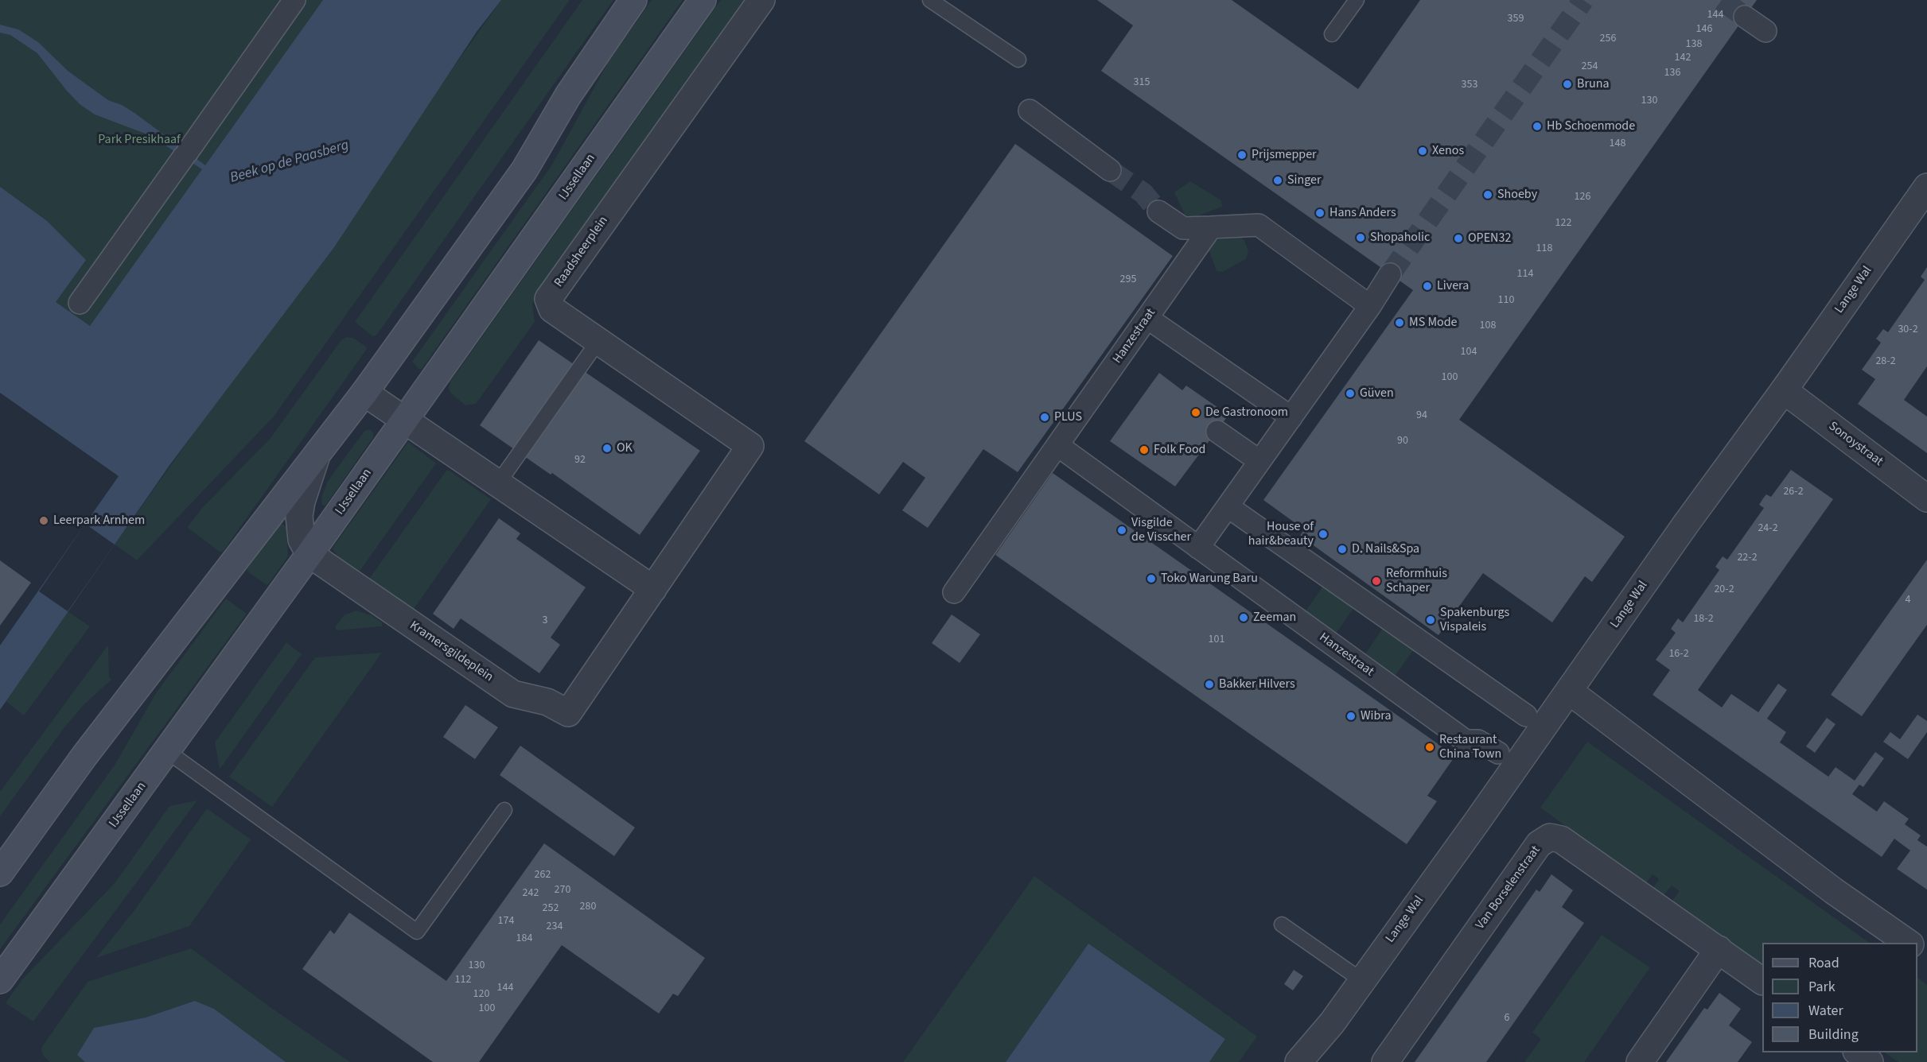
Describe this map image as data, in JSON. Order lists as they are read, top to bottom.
{
  "streets": {
    "main road": ["IJssellaan"],
    "street": [
      "Raadsheerplein",
      "Lange Wal",
      "Hanzestraat",
      "Sonoystraat",
      "Kramersgildeplein",
      "Van Borselenstraat"
    ]
  },
  "crossings": [
    ["IJssellaan", "Kramersgildeplein"],
    ["Raadsheerplein", "Kramersgildeplein"],
    ["Lange Wal", "Sonoystraat"]
  ],
  "water": ["Beek op de Paasberg"],
  "parks": ["Park Presikhaaf"],
  "places": [
    "Bruna",
    "Hb Schoenmode",
    "Xenos",
    "Prijsmepper",
    "Singer",
    "Shoeby",
    "Hans Anders",
    "Shopaholic",
    "OPEN32",
    "Livera",
    "MS Mode",
    "Güven",
    "De Gastronoom",
    "PLUS",
    "OK",
    "Folk Food",
    "Leerpark Arnhem",
    "Visgilde de Visscher",
    "House of hair&beauty",
    "D. Nails&Spa",
    "Toko Warung Baru",
    "Reformhuis Schaper",
    "Zeeman",
    "Spakenburgs Vispaleis",
    "Bakker Hilvers",
    "Wibra",
    "Restaurant China Town"
  ],
  "house_numbers": [
    "144",
    "359",
    "146",
    "256",
    "138",
    "142",
    "254",
    "136",
    "315",
    "353",
    "130",
    "148",
    "126",
    "122",
    "118",
    "114",
    "295",
    "110",
    "108",
    "30-2",
    "104",
    "28-2",
    "100",
    "94",
    "90",
    "92",
    "26-2",
    "24-2",
    "22-2",
    "20-2",
    "4",
    "18-2",
    "3",
    "101",
    "16-2",
    "262",
    "270",
    "242",
    "280",
    "252",
    "174",
    "234",
    "184",
    "130",
    "112",
    "144",
    "120",
    "100",
    "6"
  ],
  "legend": [
    "Road",
    "Park",
    "Water",
    "Building"
  ]
}
